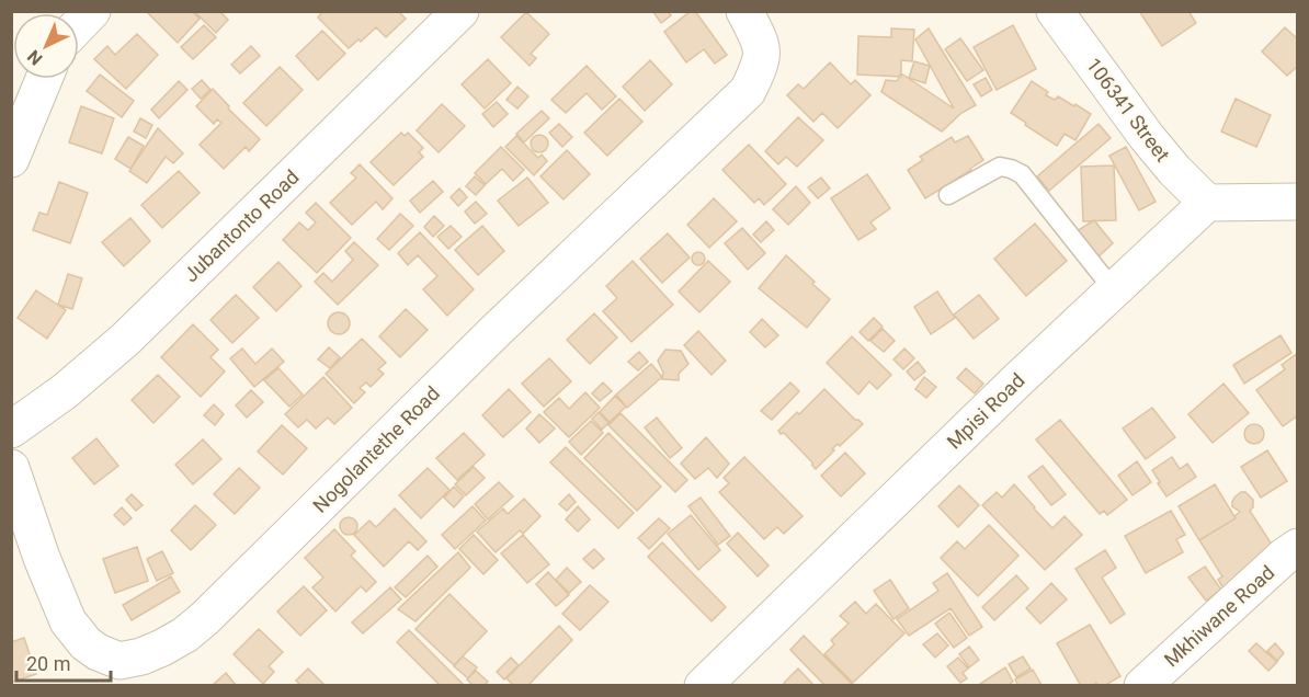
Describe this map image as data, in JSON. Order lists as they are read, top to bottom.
{
  "streets": {
    "street": [
      "106341 Street",
      "Jubantonto Road",
      "Mpisi Road",
      "Nogolantethe Road",
      "Mkhiwane Road"
    ]
  },
  "crossings": [
    ["106341 Street", "Mpisi Road"]
  ],
  "scale_bar": "20 m",
  "north": "bottom left"
}
